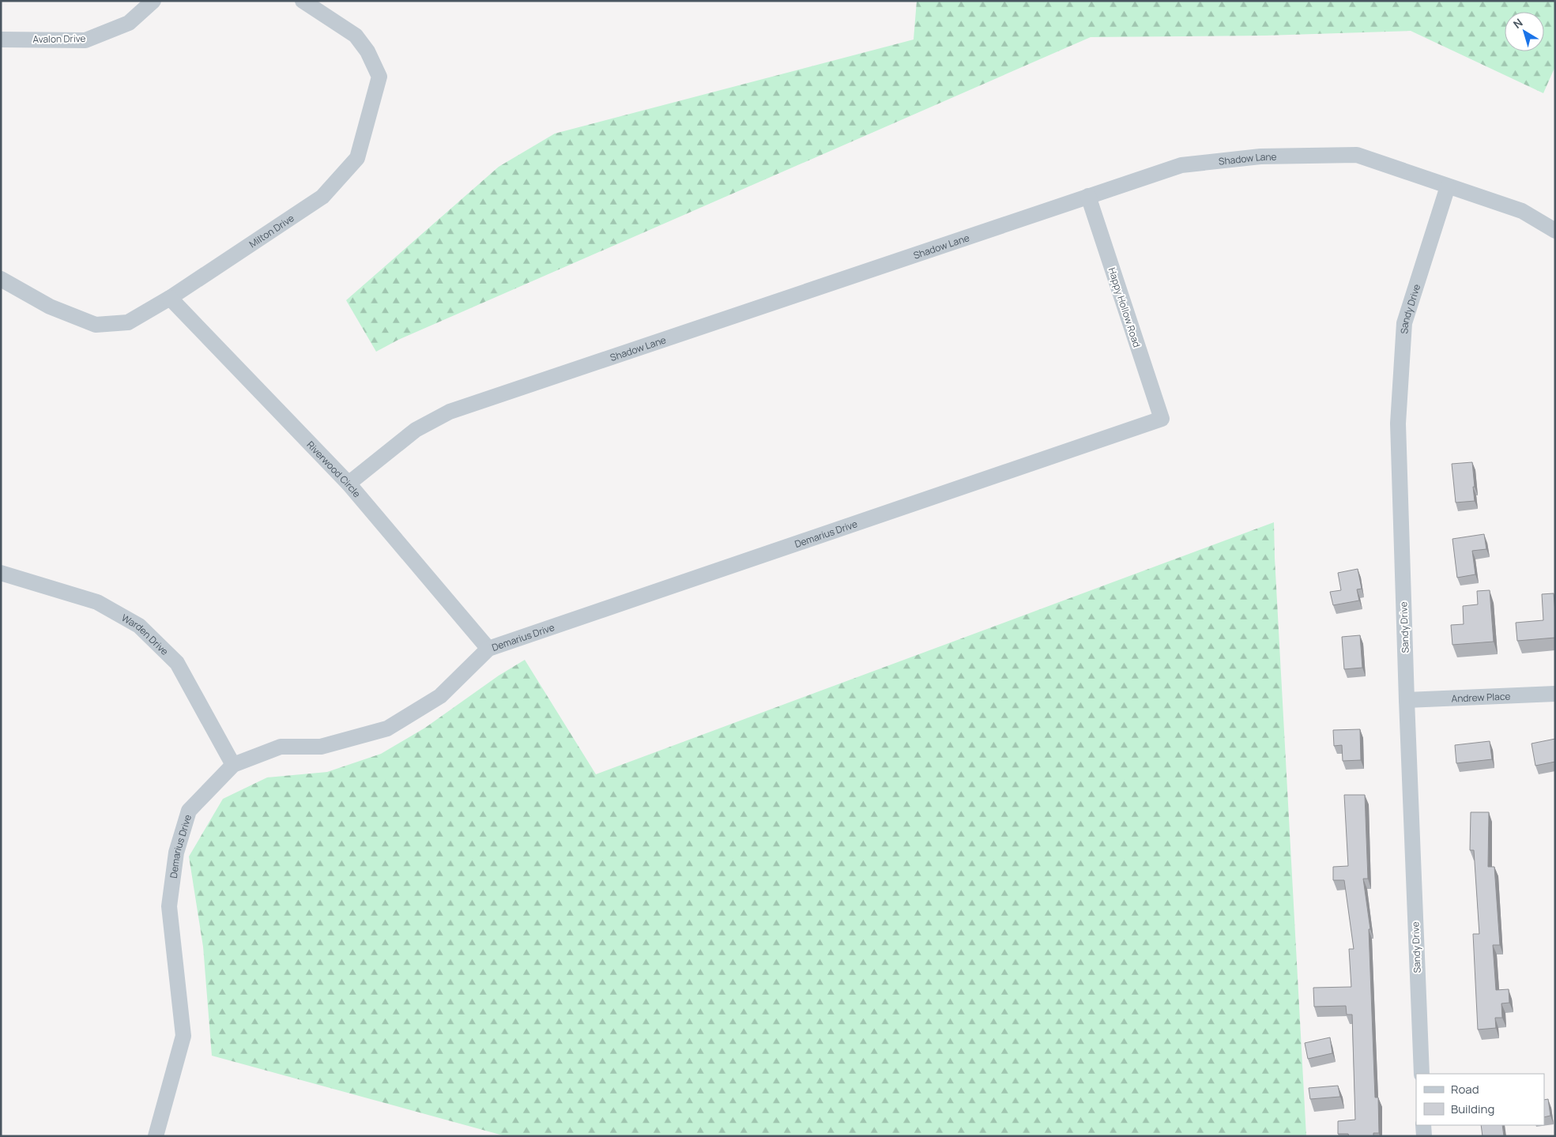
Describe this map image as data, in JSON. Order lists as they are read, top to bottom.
{
  "streets": {
    "street": [
      "Avalon Drive",
      "Shadow Lane",
      "Milton Drive",
      "Happy Hollow Road",
      "Sandy Drive",
      "Riverwood Circle",
      "Demarius Drive",
      "Warden Drive",
      "Andrew Place"
    ]
  },
  "crossings": [
    ["Shadow Lane", "Happy Hollow Road"],
    ["Shadow Lane", "Sandy Drive"],
    ["Shadow Lane", "Riverwood Circle"],
    ["Milton Drive", "Riverwood Circle"],
    ["Happy Hollow Road", "Demarius Drive"],
    ["Sandy Drive", "Andrew Place"],
    ["Riverwood Circle", "Demarius Drive"],
    ["Demarius Drive", "Warden Drive"]
  ],
  "legend": ["Road", "Building"],
  "north": "top left"
}
